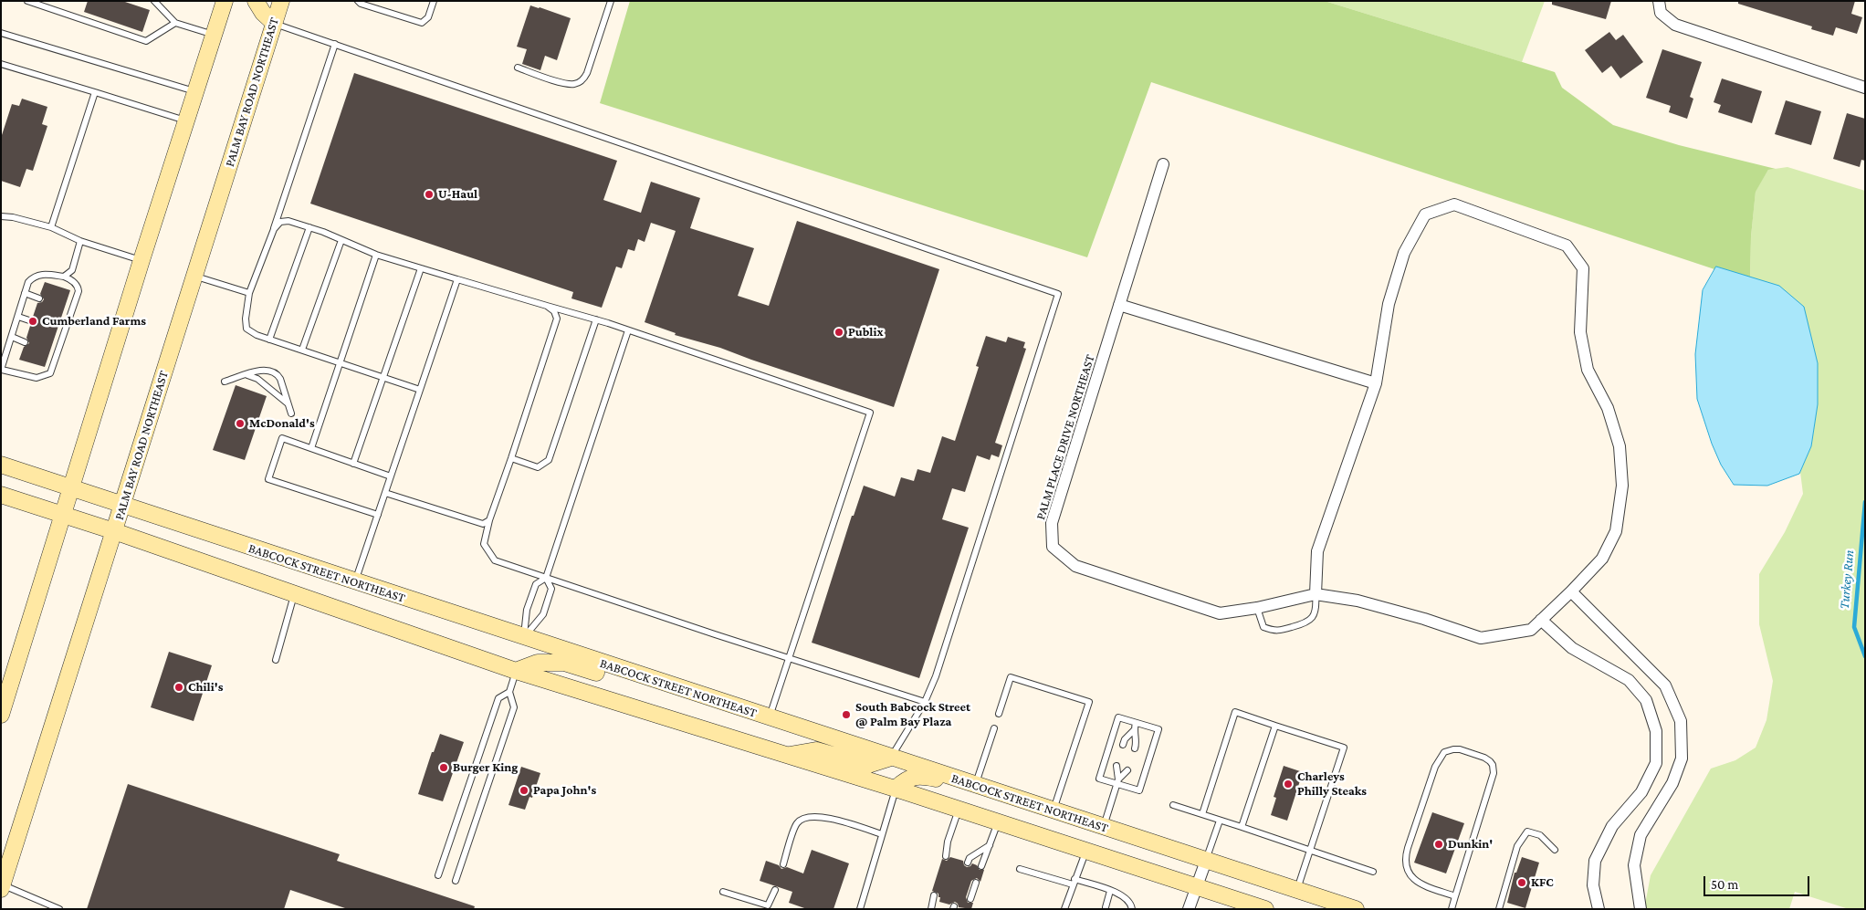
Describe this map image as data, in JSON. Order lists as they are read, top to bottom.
{
  "streets": {
    "main road": ["PALM BAY ROAD NORTHEAST", "BABCOCK STREET NORTHEAST"],
    "street": ["PALM PLACE DRIVE NORTHEAST"]
  },
  "crossings": [
    ["PALM BAY ROAD NORTHEAST", "BABCOCK STREET NORTHEAST"]
  ],
  "water": ["Turkey Run"],
  "places": [
    "U-Haul",
    "Cumberland Farms",
    "Publix",
    "McDonald's",
    "Chili's",
    "South Babcock Street @ Palm Bay Plaza",
    "Burger King",
    "Charleys Philly Steaks",
    "Papa John's",
    "Dunkin'",
    "KFC"
  ],
  "scale_bar": "50 m"
}
